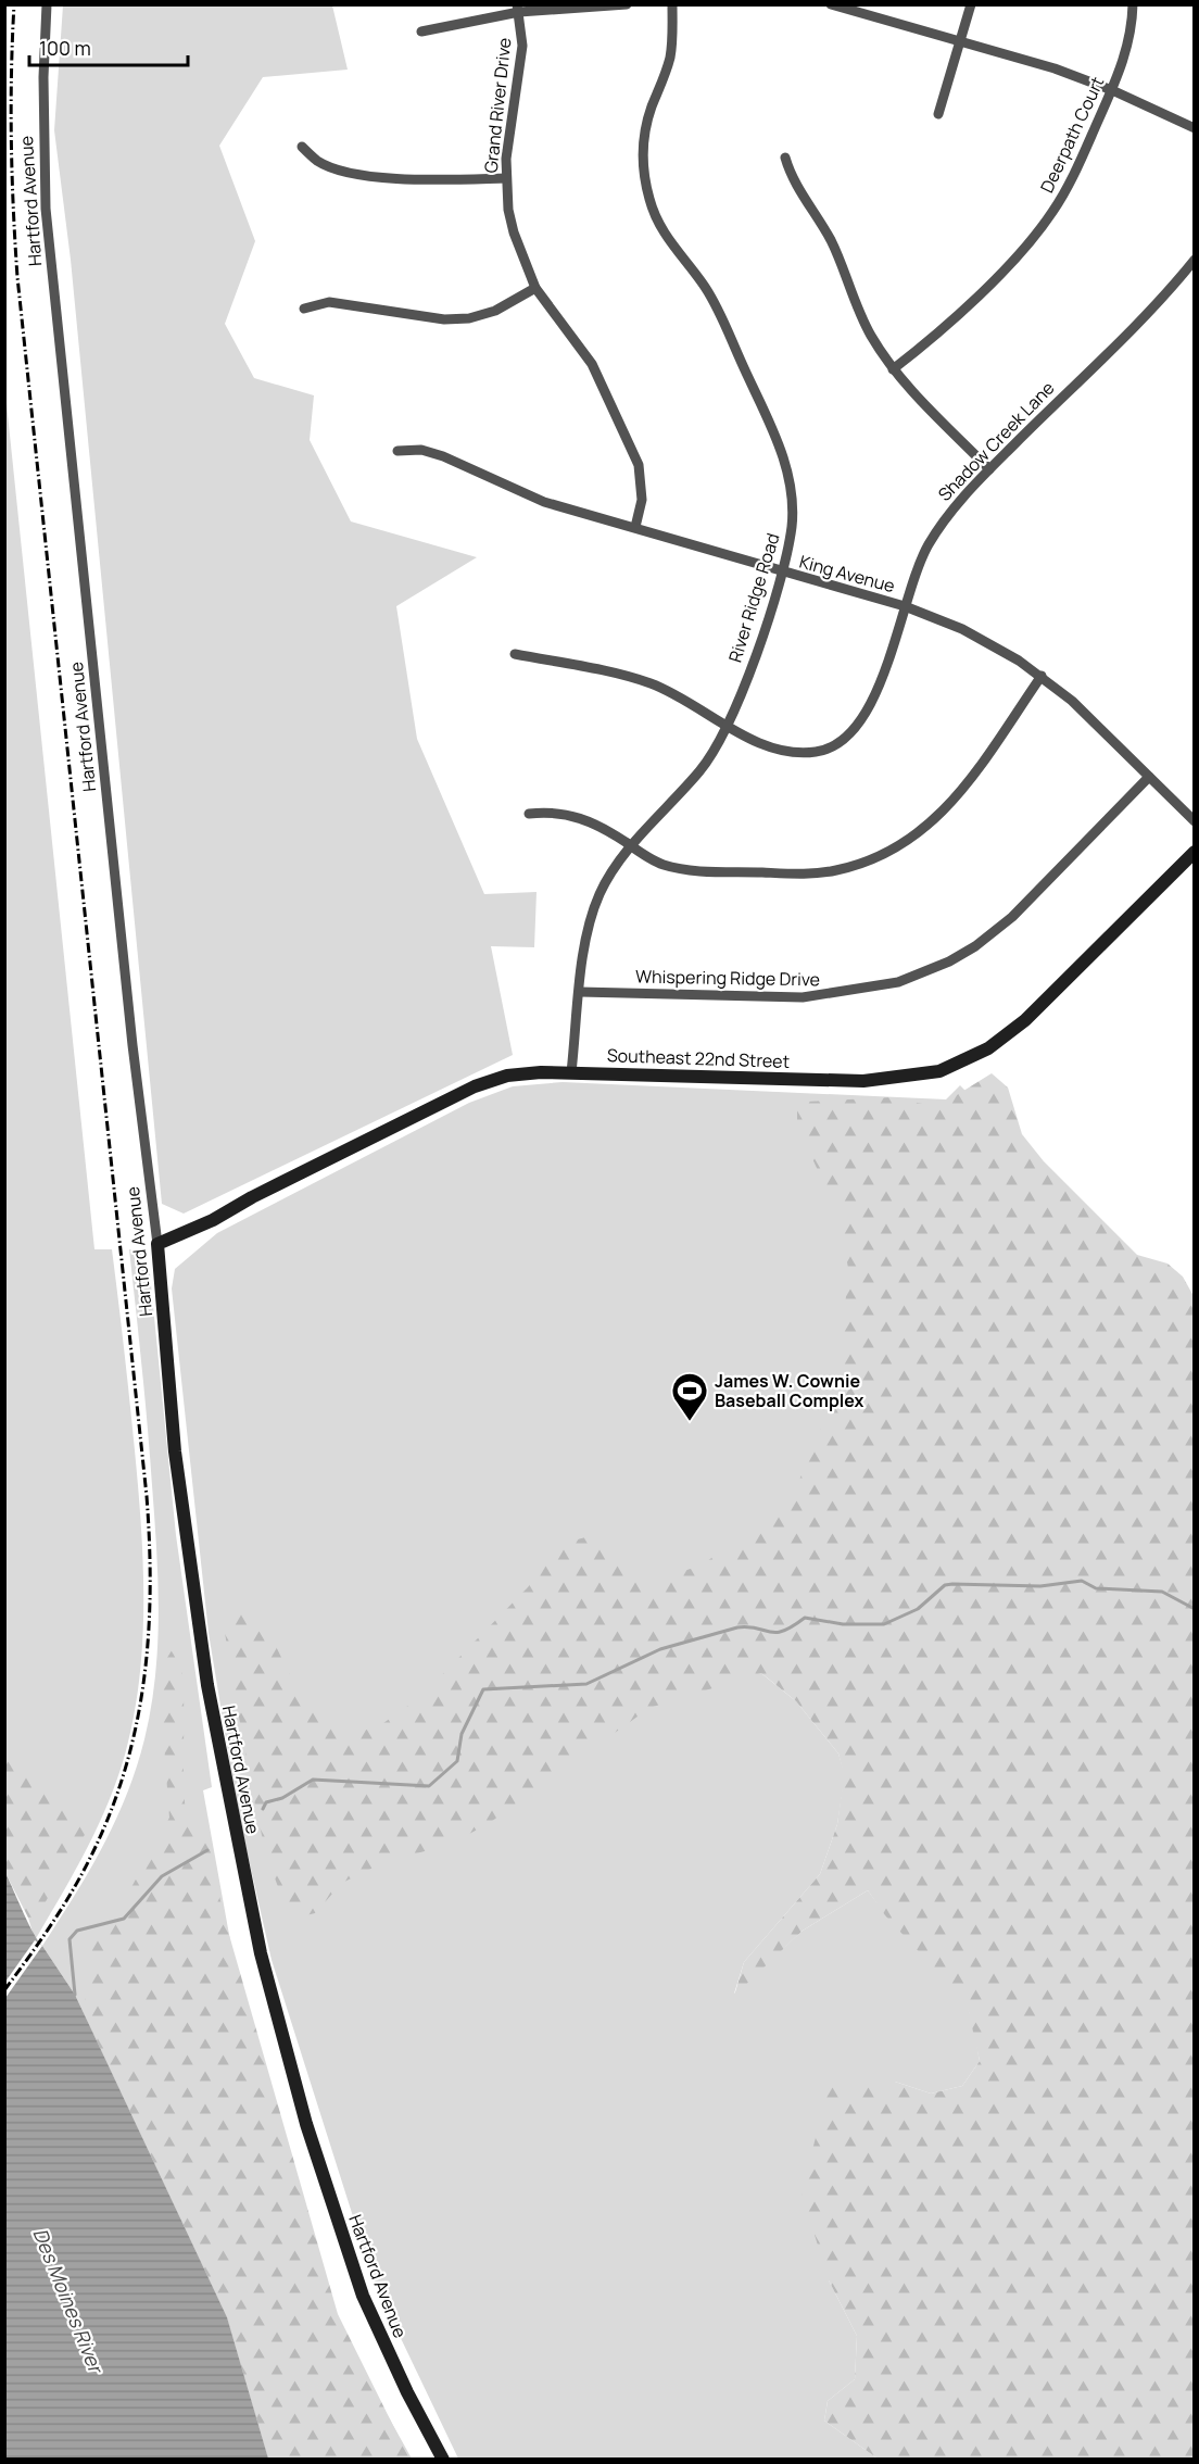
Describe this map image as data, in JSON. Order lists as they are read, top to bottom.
{
  "streets": {
    "street": [
      "Grand River Drive",
      "Deerpath Court",
      "Hartford Avenue",
      "Shadow Creek Lane",
      "King Avenue",
      "River Ridge Road",
      "Whispering Ridge Drive",
      "Southeast 22nd Street"
    ]
  },
  "crossings": [
    ["Grand River Drive", "King Avenue"],
    ["Hartford Avenue", "Southeast 22nd Street"],
    ["Shadow Creek Lane", "King Avenue"],
    ["Shadow Creek Lane", "River Ridge Road"],
    ["King Avenue", "River Ridge Road"],
    ["King Avenue", "Whispering Ridge Drive"],
    ["River Ridge Road", "Whispering Ridge Drive"],
    ["River Ridge Road", "Southeast 22nd Street"]
  ],
  "water": ["Des Moines River"],
  "places": {
    "sports": ["James W. Cownie Baseball Complex"]
  },
  "scale_bar": "100 m"
}
